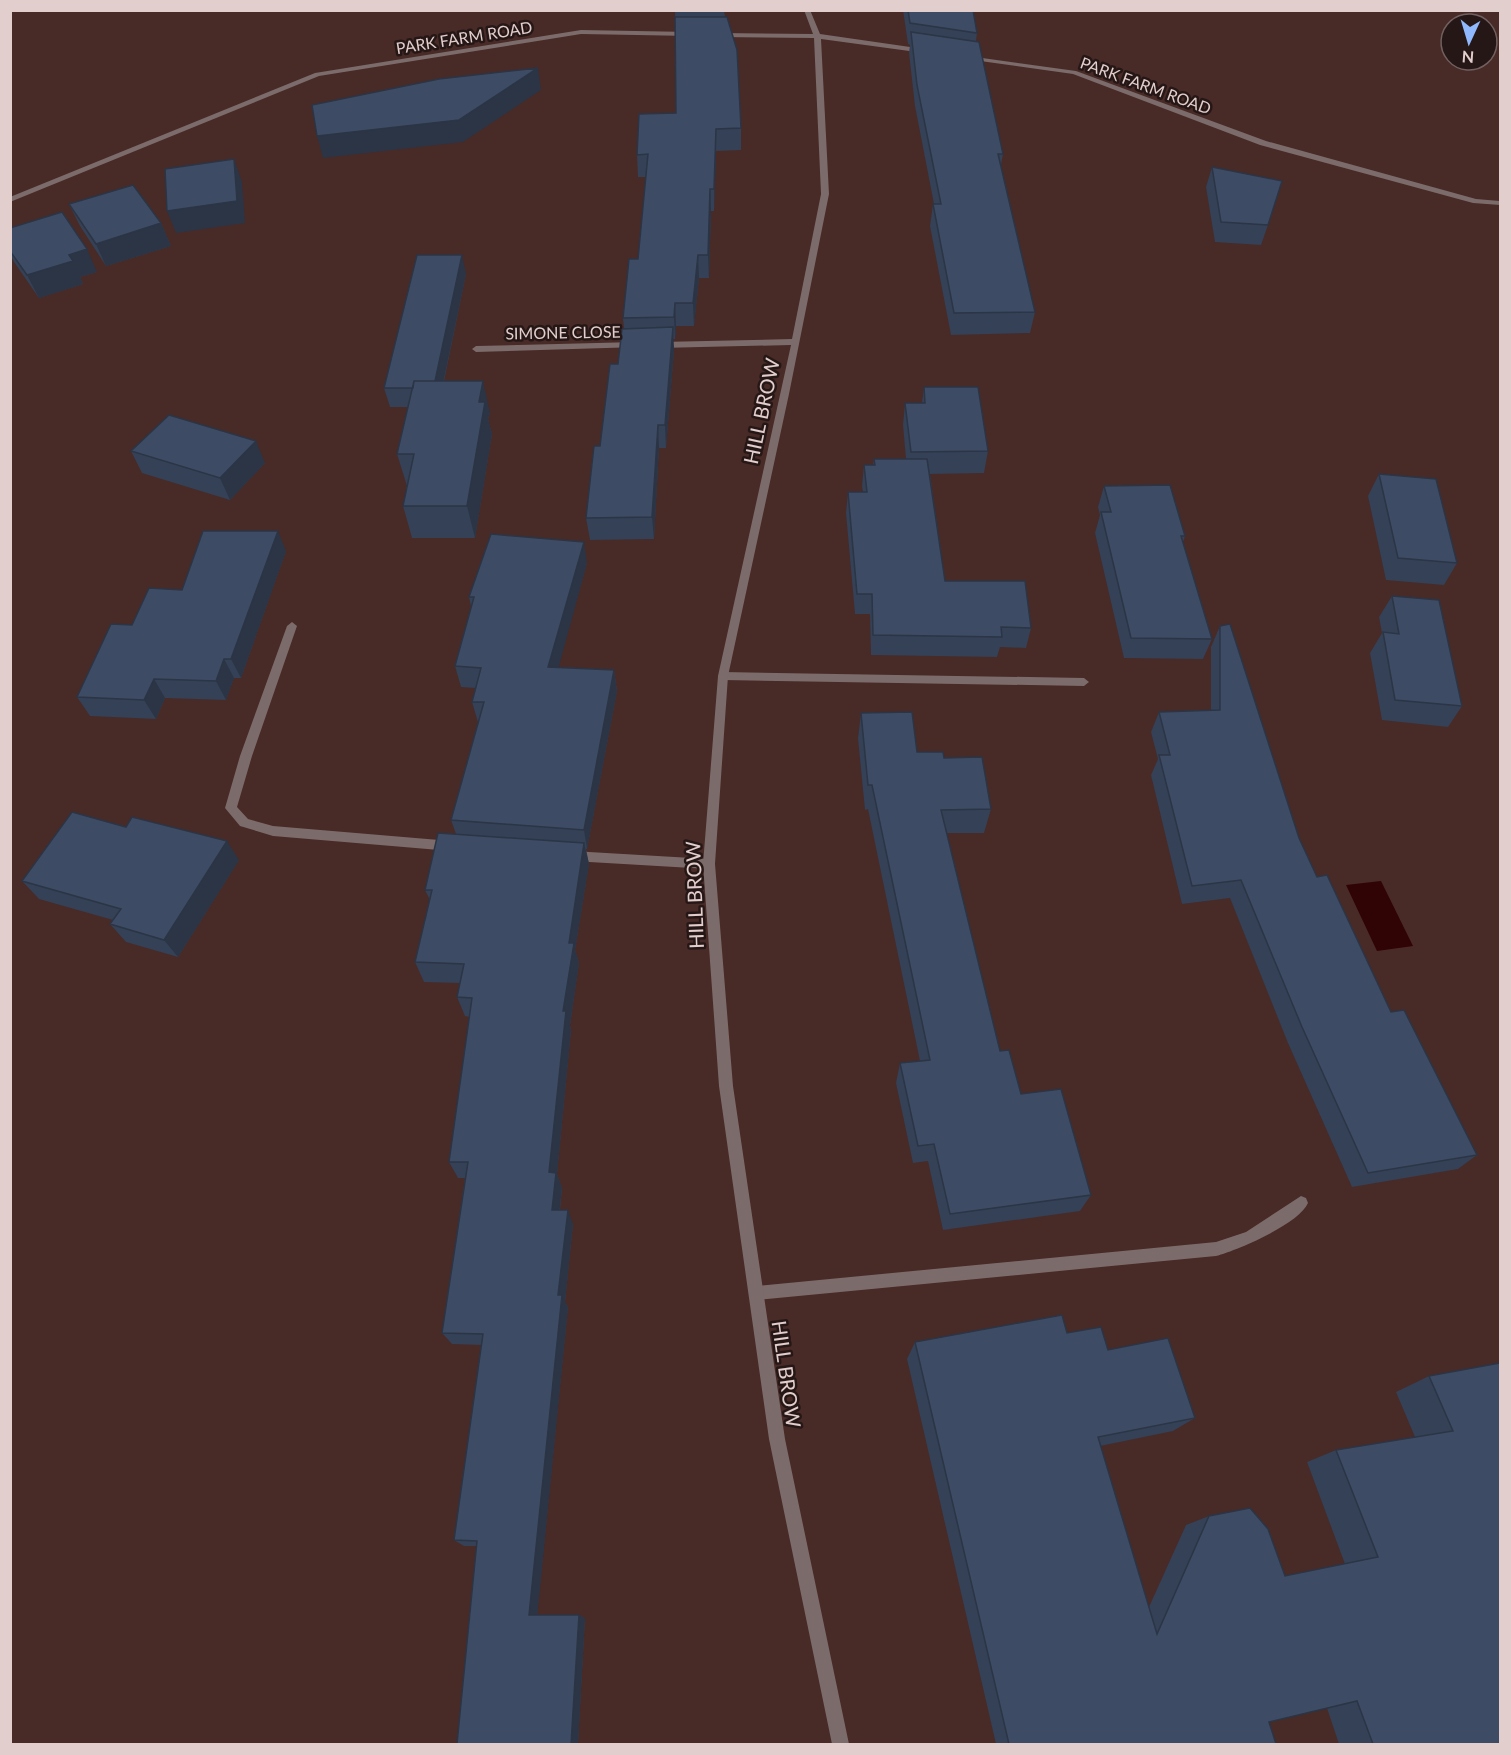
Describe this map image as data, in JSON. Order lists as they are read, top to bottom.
{
  "streets": {
    "street": ["PARK FARM ROAD", "SIMONE CLOSE", "HILL BROW"]
  },
  "north": "bottom"
}
